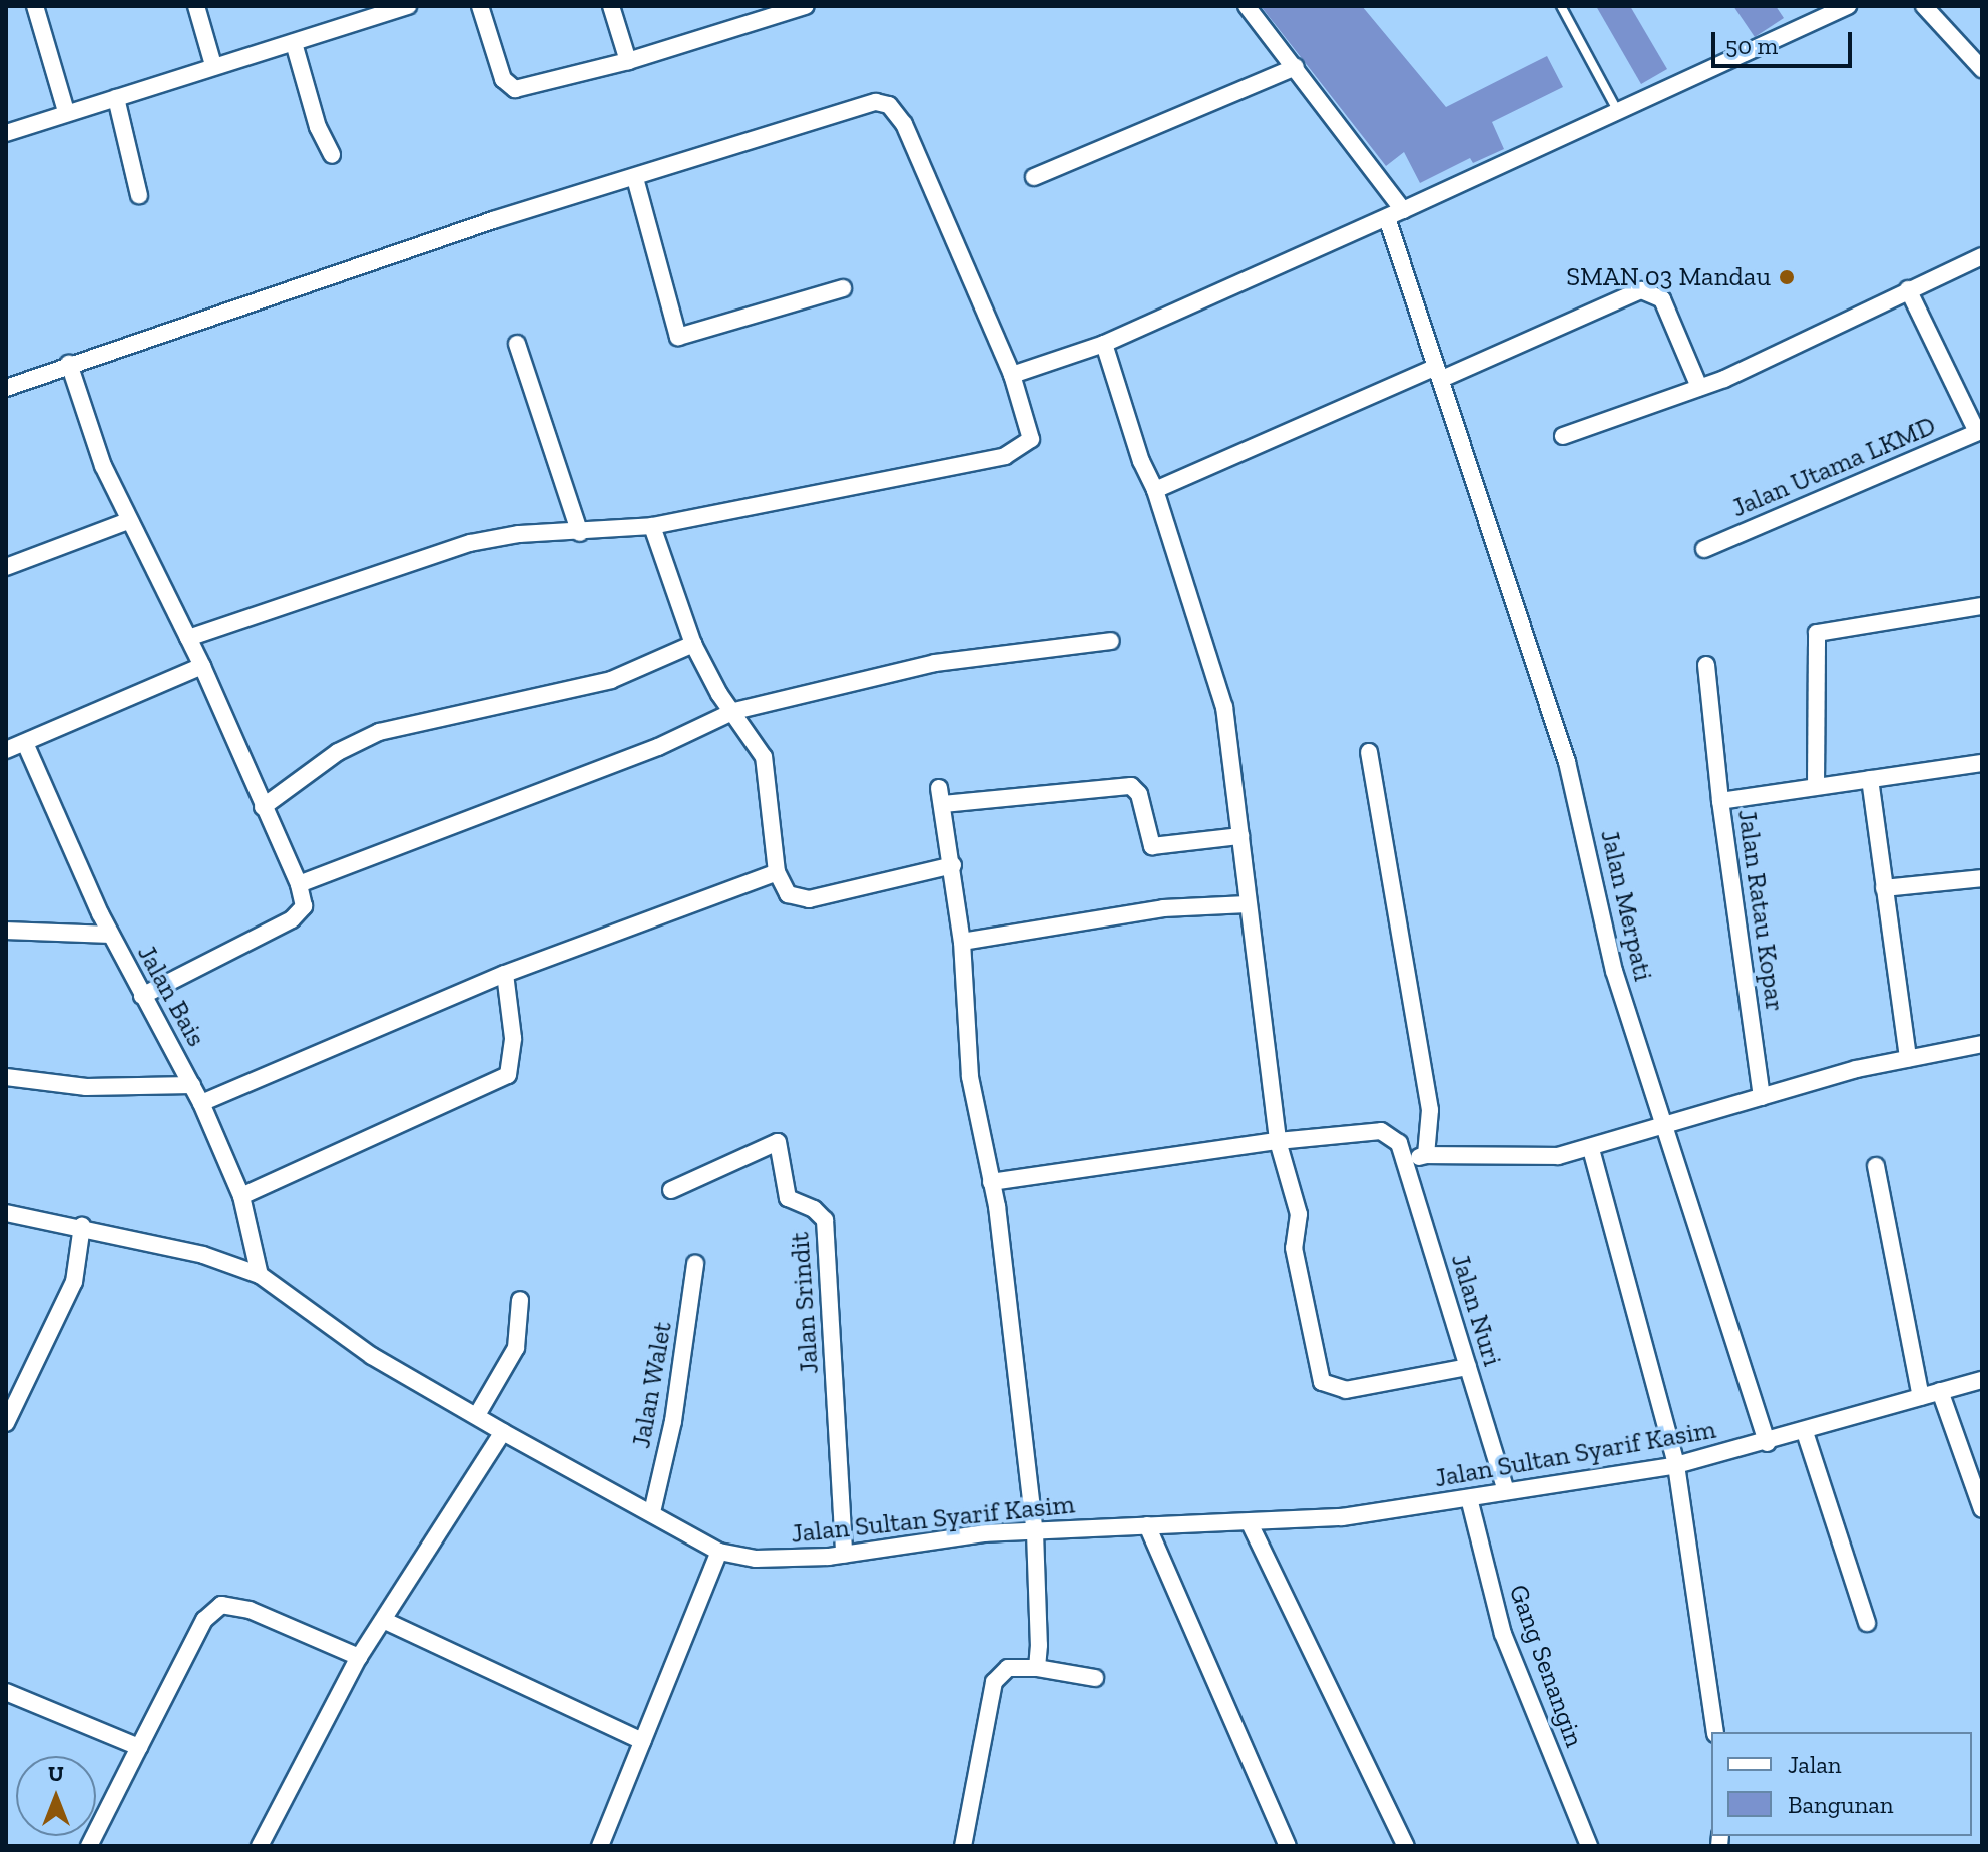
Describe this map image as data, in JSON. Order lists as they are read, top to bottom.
{
  "streets": {
    "street": [
      "Jalan Utama LKMD",
      "Jalan Merpati",
      "Jalan Ratau Kopar",
      "Jalan Bais",
      "Jalan Srindit",
      "Jalan Nuri",
      "Jalan Walet",
      "Jalan Sultan Syarif Kasim",
      "Gang Senangin"
    ]
  },
  "crossings": [
    ["Jalan Merpati", "Jalan Sultan Syarif Kasim"],
    ["Jalan Bais", "Jalan Sultan Syarif Kasim"],
    ["Jalan Srindit", "Jalan Sultan Syarif Kasim"],
    ["Jalan Nuri", "Jalan Sultan Syarif Kasim"],
    ["Jalan Walet", "Jalan Sultan Syarif Kasim"],
    ["Jalan Sultan Syarif Kasim", "Gang Senangin"]
  ],
  "places": ["SMAN 03 Mandau"],
  "legend": ["Jalan", "Bangunan"],
  "scale_bar": "50 m",
  "north": "top"
}
